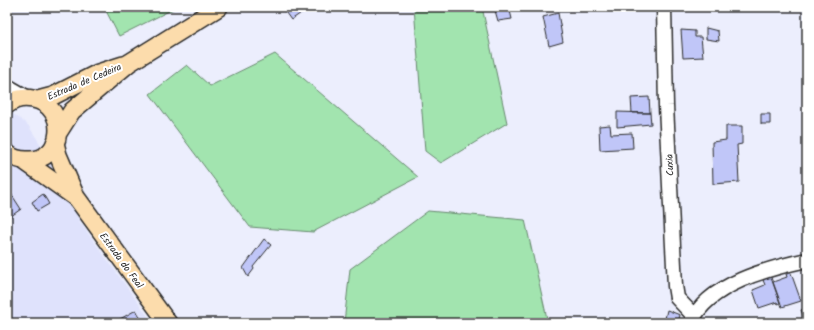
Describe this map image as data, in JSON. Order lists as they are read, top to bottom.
{
  "streets": {
    "main road": ["Estrada de Cedeira", "Estrada do Feal"],
    "street": ["Cuxia"]
  },
  "crossings": [
    ["Estrada de Cedeira", "Estrada do Feal"]
  ]
}
